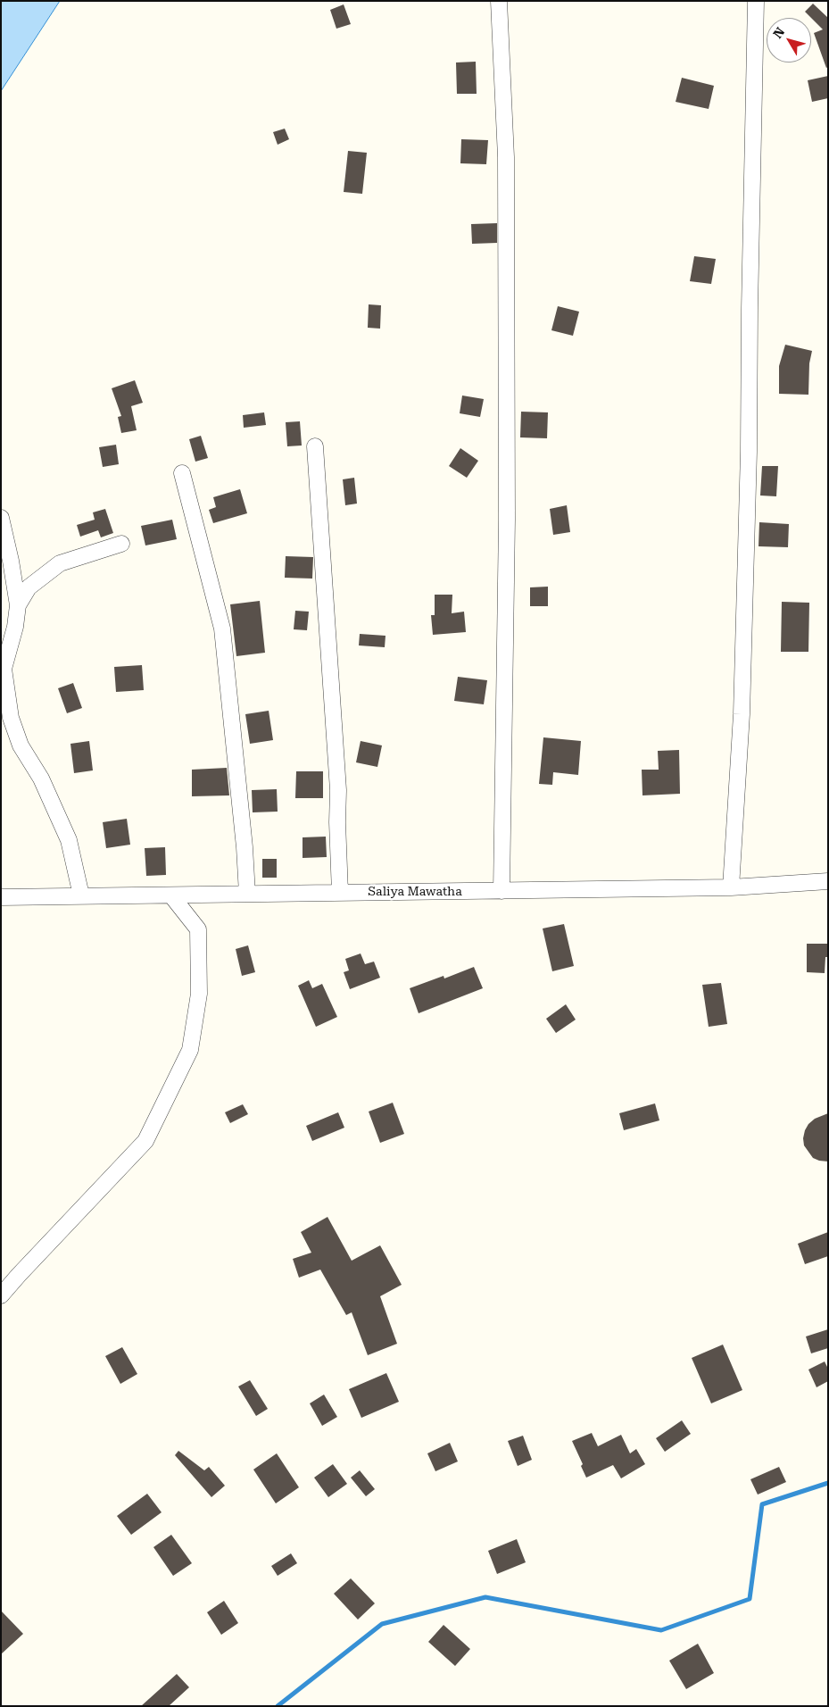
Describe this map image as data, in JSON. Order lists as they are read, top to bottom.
{
  "streets": {
    "street": ["Saliya Mawatha"]
  },
  "north": "top left"
}
